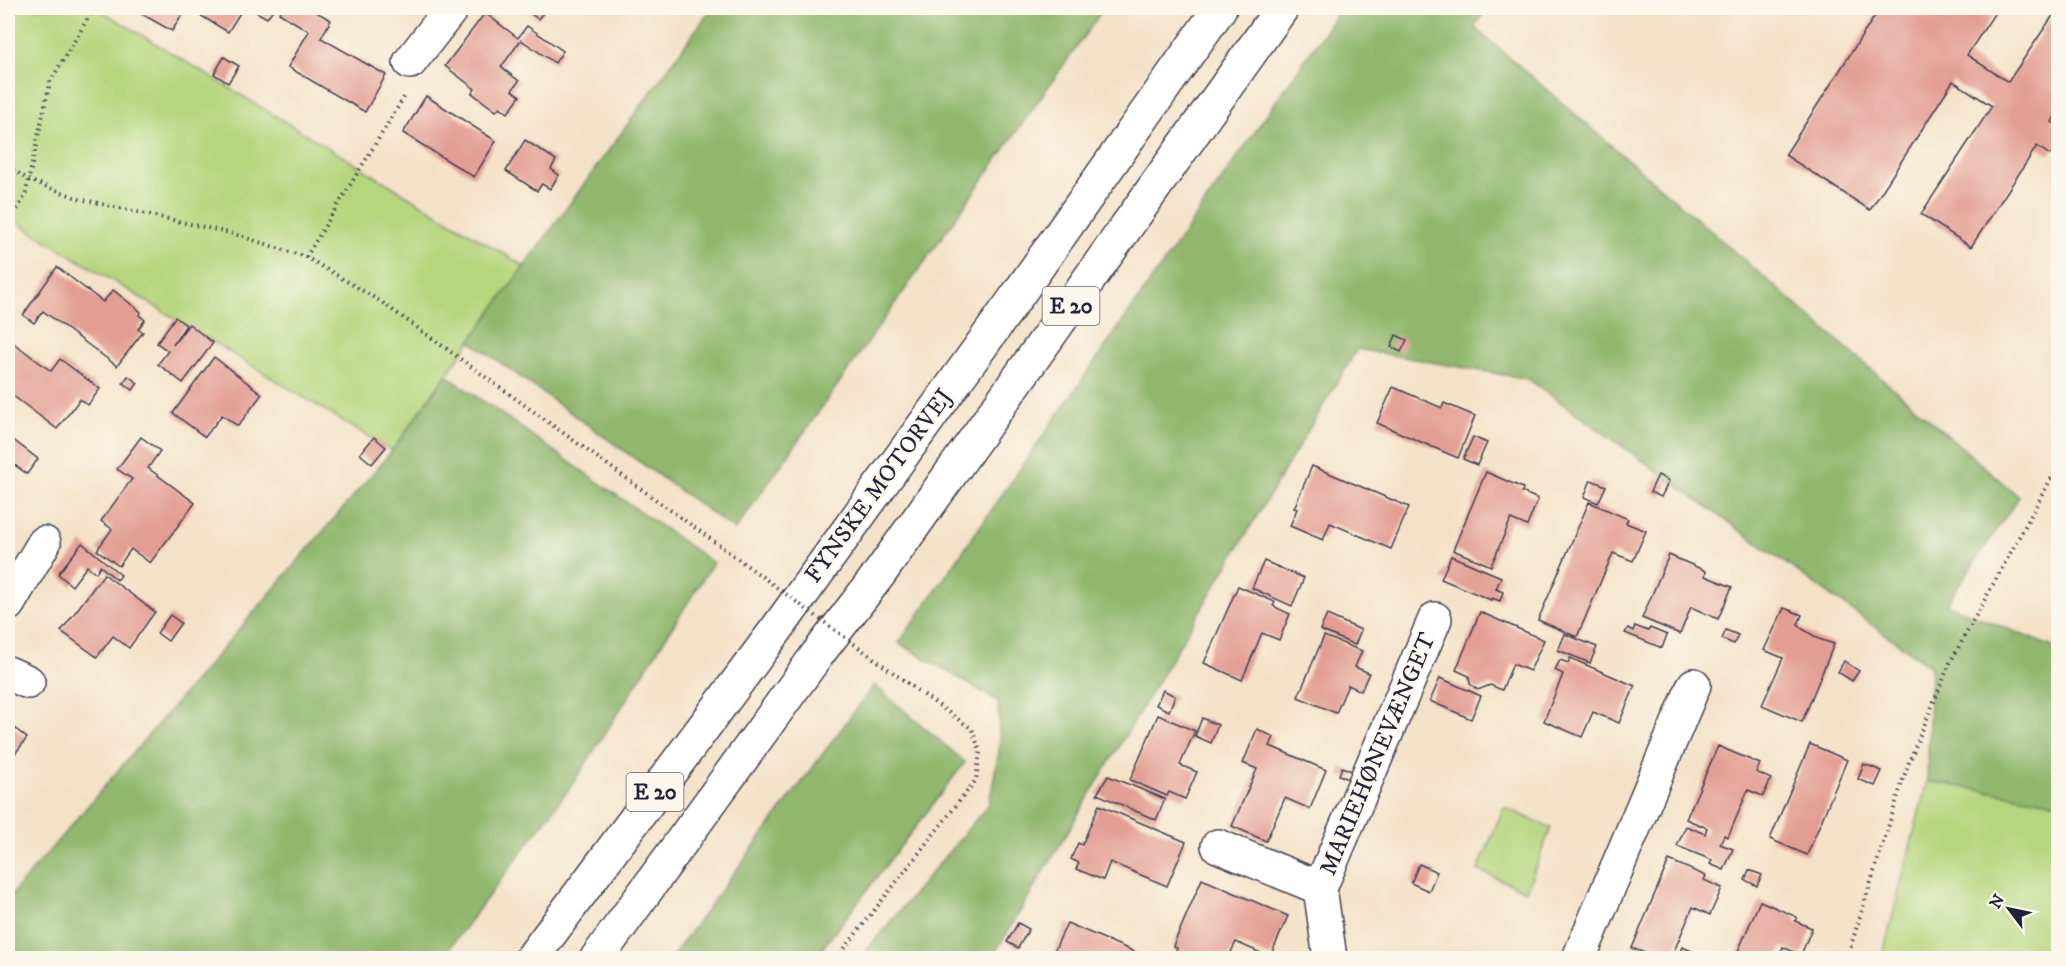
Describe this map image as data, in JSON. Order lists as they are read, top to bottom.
{
  "streets": {
    "main road": ["E 20", "FYNSKE MOTORVEJ", "MARIEHØNEVÆNGET"]
  },
  "north": "top left"
}
